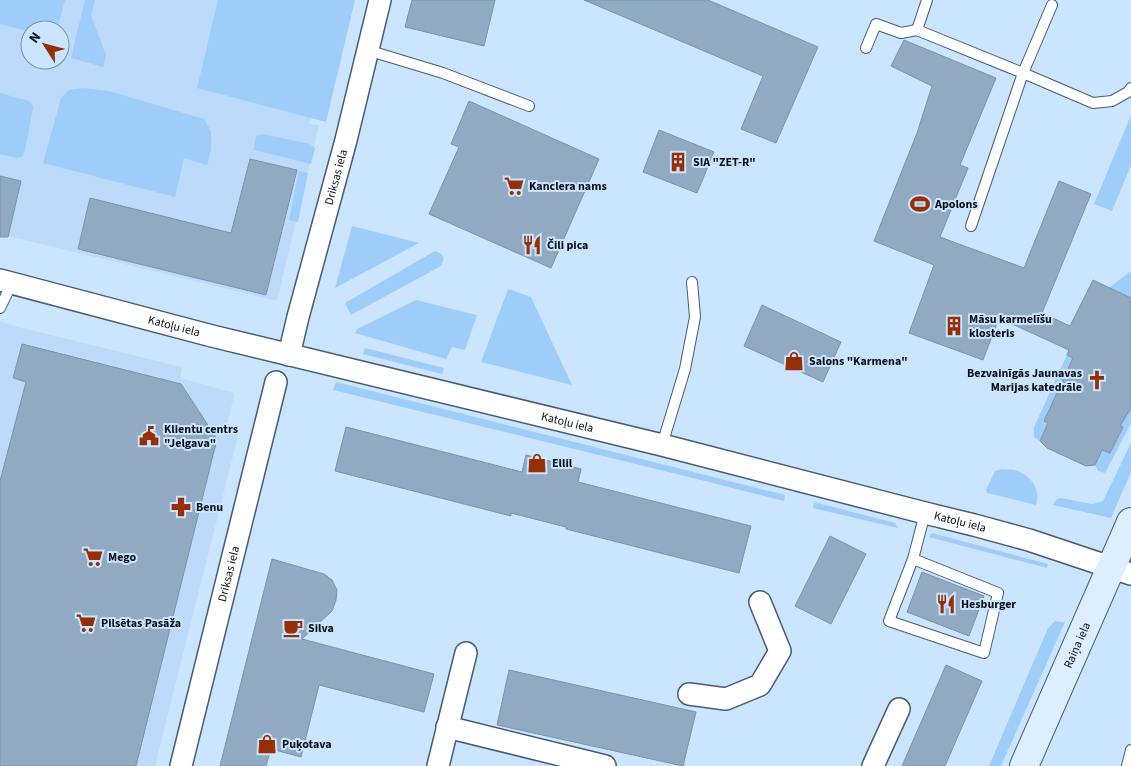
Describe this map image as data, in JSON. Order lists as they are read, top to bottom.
{
  "streets": {
    "main road": ["Raiņa iela"],
    "street": ["Driksas iela", "Katoļu iela"]
  },
  "crossings": [
    ["Driksas iela", "Katoļu iela"],
    ["Katoļu iela", "Raiņa iela"]
  ],
  "places": {
    "building": ["SIA \"ZET-R\"", "Māsu karmelīšu klosteris"],
    "supermarket": ["Kanclera nams", "Mego", "Pilsētas Pasāža"],
    "sports": ["Apolons"],
    "restaurant": ["Čili pica", "Hesburger"],
    "shop": ["Salons \"Karmena\"", "Ellil", "Puķotava"],
    "church": ["Bezvainīgās Jaunavas Marijas katedrāle"],
    "public building": ["Klientu centrs \"Jelgava\""],
    "pharmacy": ["Benu"],
    "cafe": ["Silva"]
  },
  "north": "top left"
}
